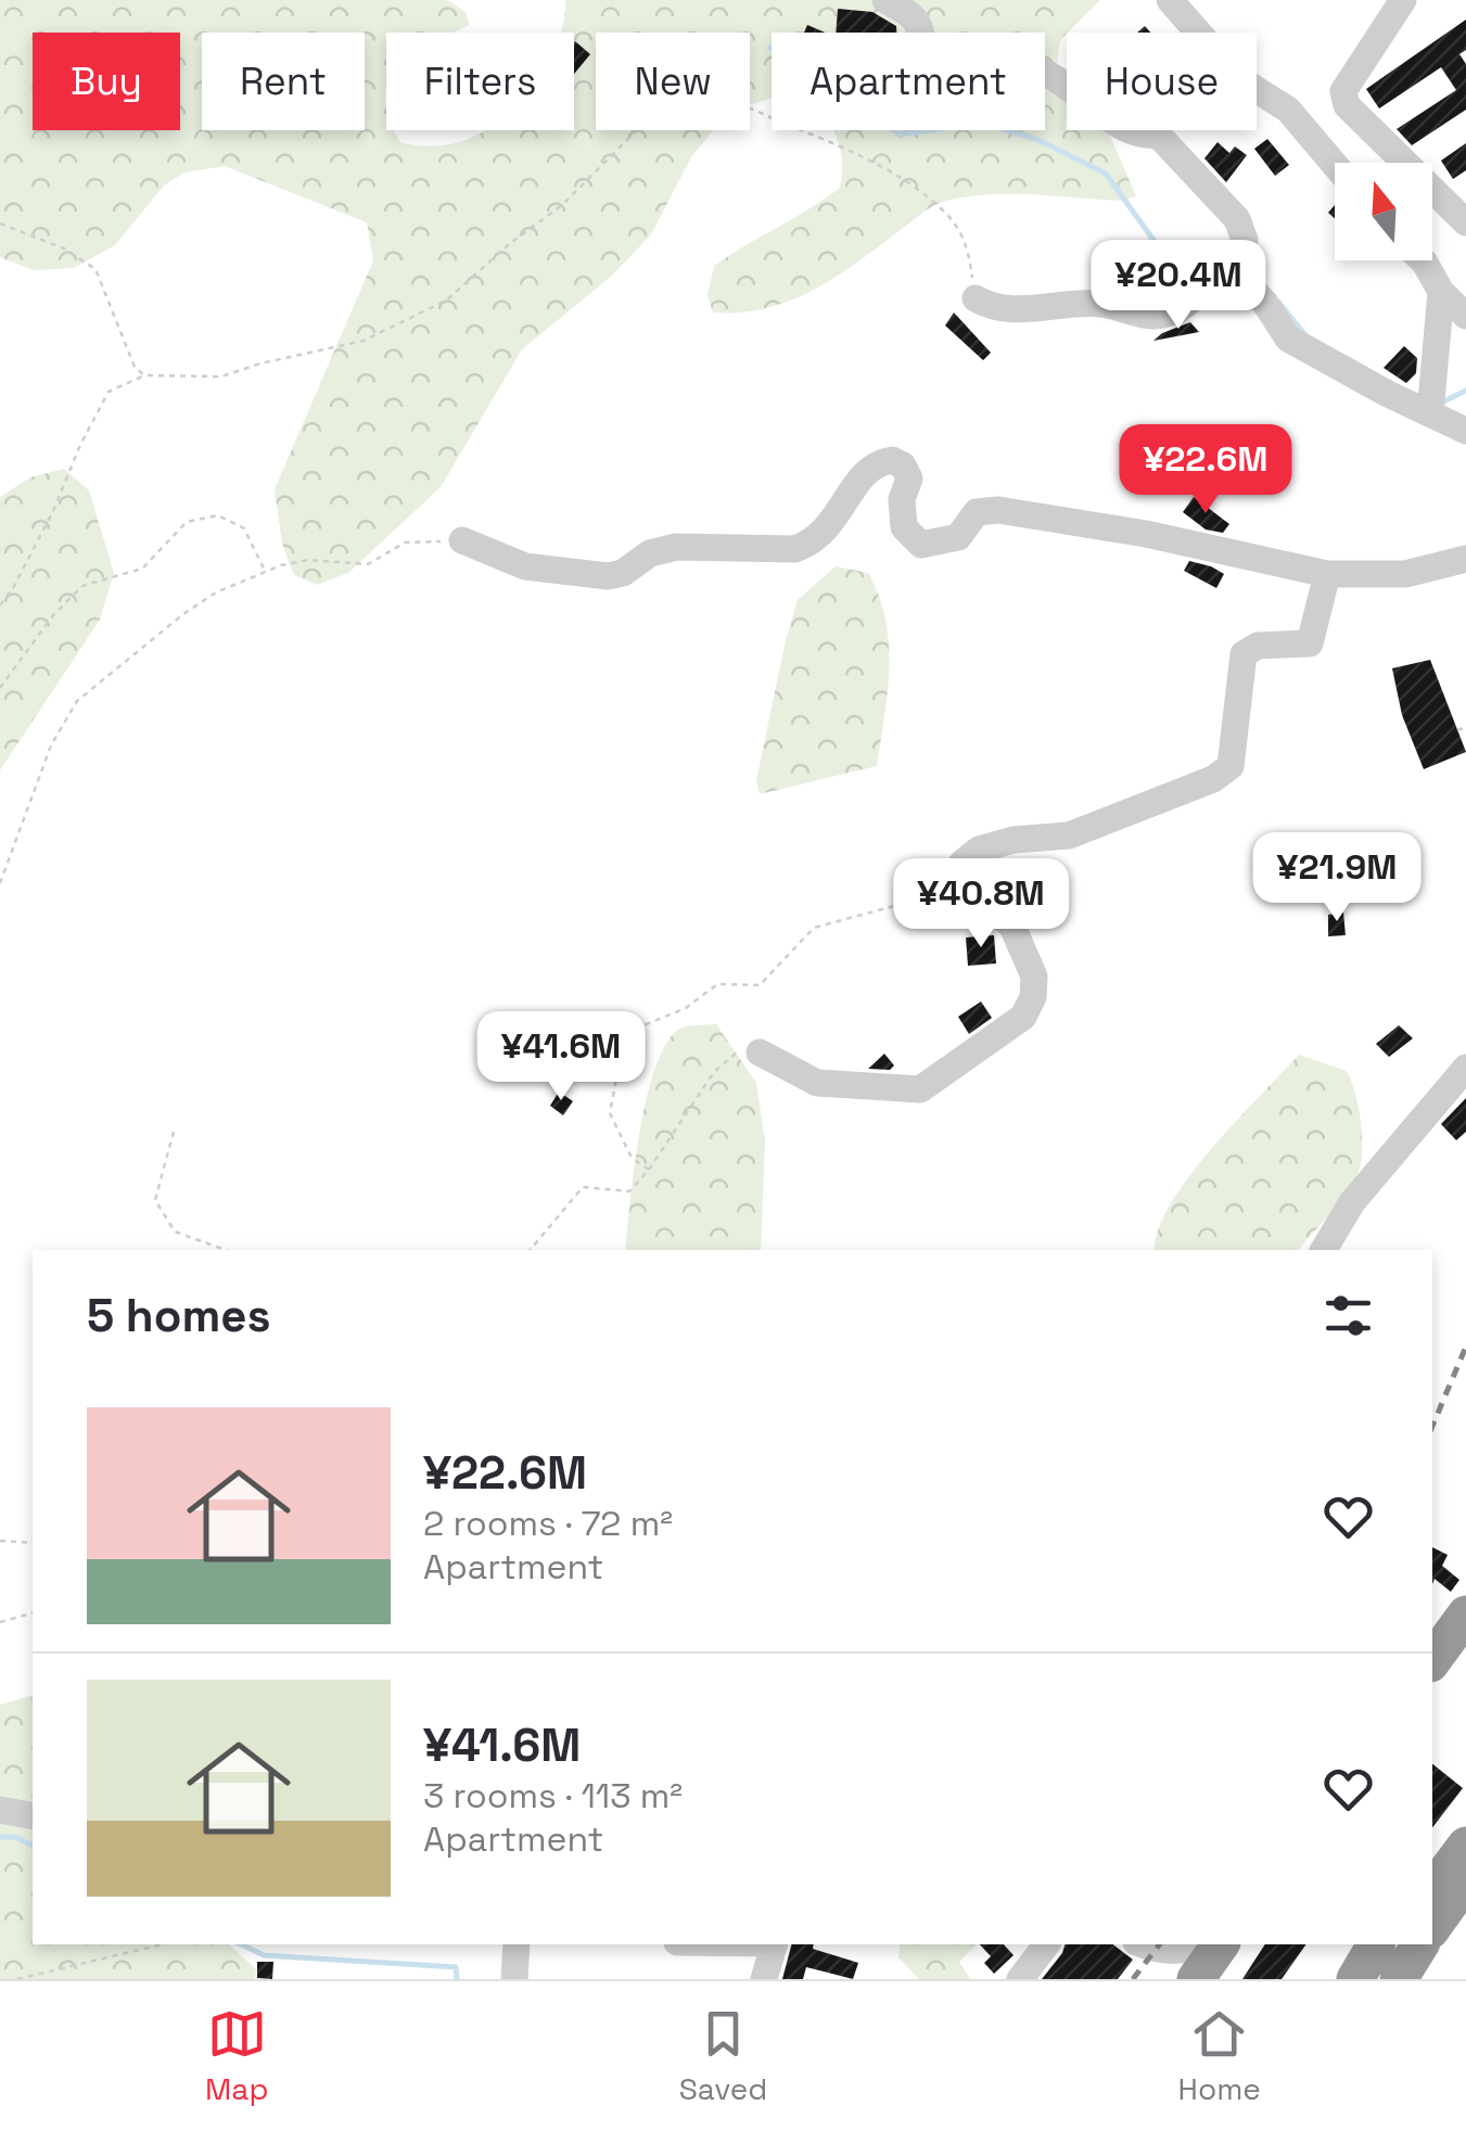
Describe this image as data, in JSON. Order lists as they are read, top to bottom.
{
  "north": "top",
  "page": {
    "chip": [
      "Buy",
      "Rent",
      "Filters",
      "New",
      "Apartment",
      "House"
    ],
    "price": [
      "¥20.4M",
      "¥22.6M",
      "¥21.9M",
      "¥40.8M",
      "¥41.6M"
    ],
    "heading": "5 homes",
    "list": [
      {
        "name": "¥22.6M",
        "note": "2 rooms · 72 m² · Apartment"
      },
      {
        "name": "¥41.6M",
        "note": "3 rooms · 113 m² · Apartment"
      }
    ],
    "tabs": ["Map", "Saved", "Home"]
  }
}
